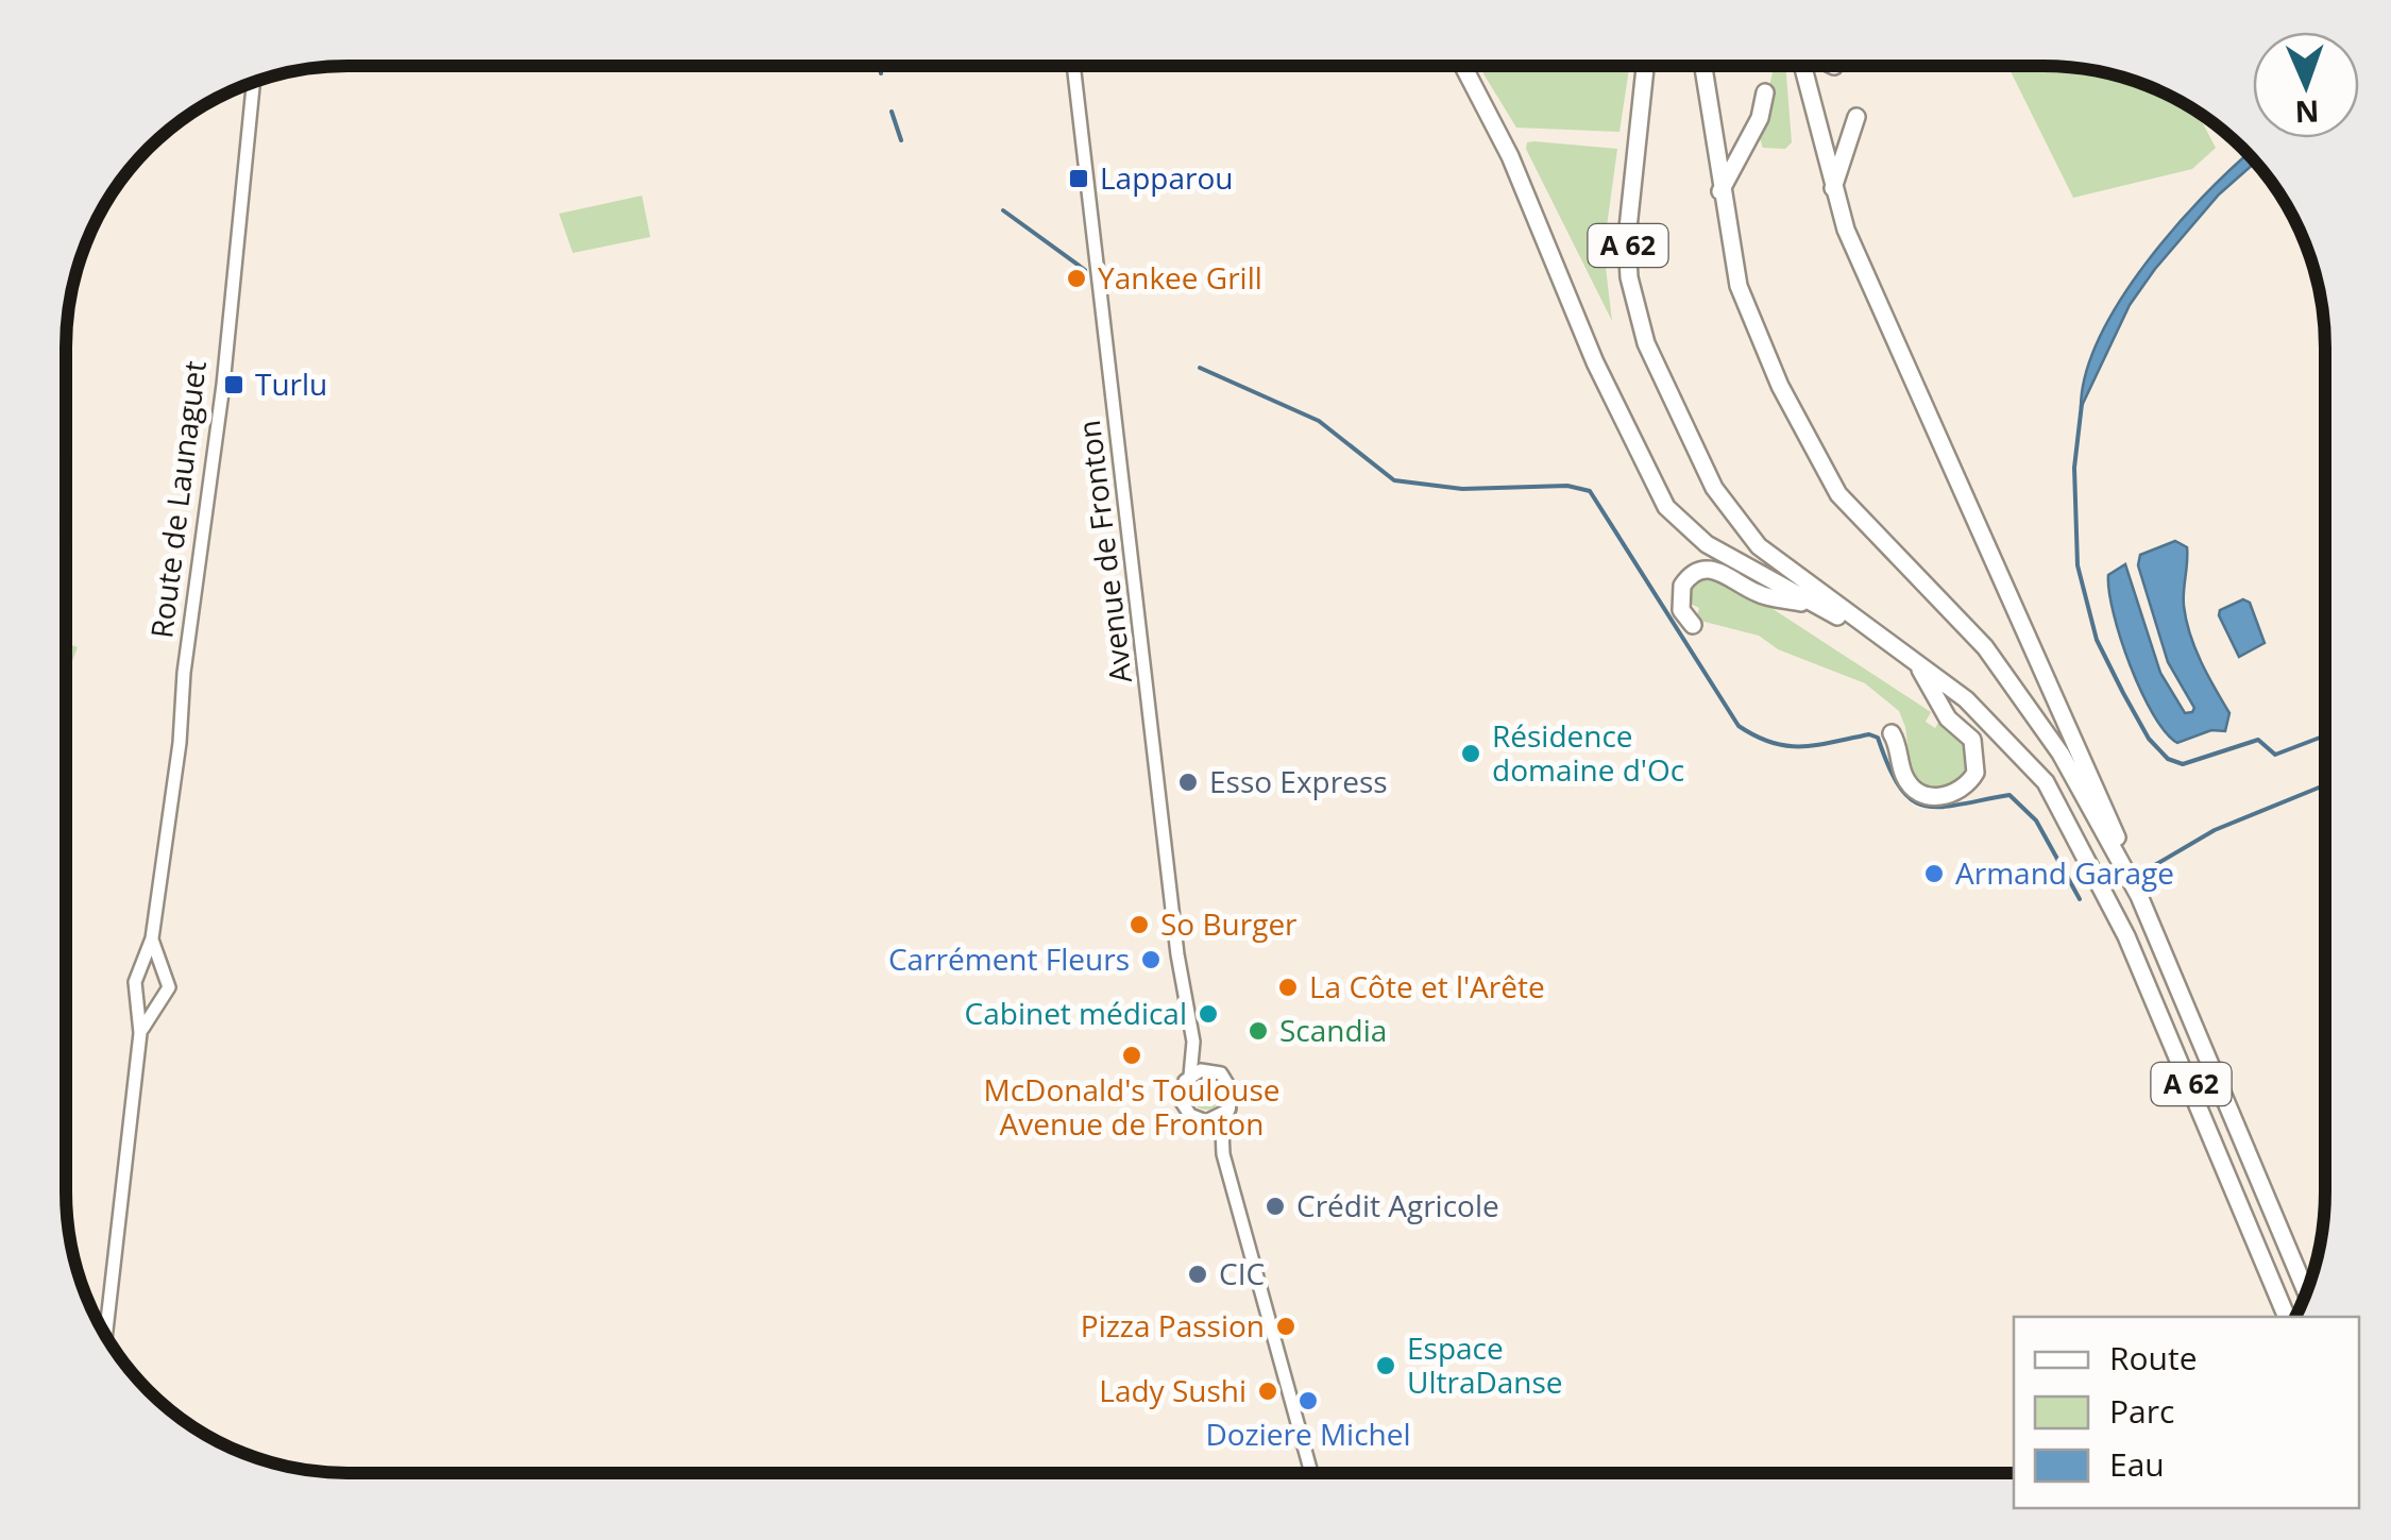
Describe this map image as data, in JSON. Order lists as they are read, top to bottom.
{
  "streets": {
    "highway": ["A 62"],
    "main road": ["Route de Launaguet", "Avenue de Fronton"]
  },
  "places": {
    "transit": ["Lapparou", "Turlu"],
    "other": [
      "Yankee Grill",
      "Résidence domaine d'Oc",
      "Esso Express",
      "Armand Garage",
      "So Burger",
      "Carrément Fleurs",
      "La Côte et l'Arête",
      "Cabinet médical",
      "Scandia",
      "McDonald's Toulouse Avenue de Fronton",
      "Crédit Agricole",
      "CIC",
      "Pizza Passion",
      "Espace UltraDanse",
      "Lady Sushi",
      "Doziere Michel"
    ]
  },
  "legend": ["Route", "Parc", "Eau"],
  "north": "bottom"
}
